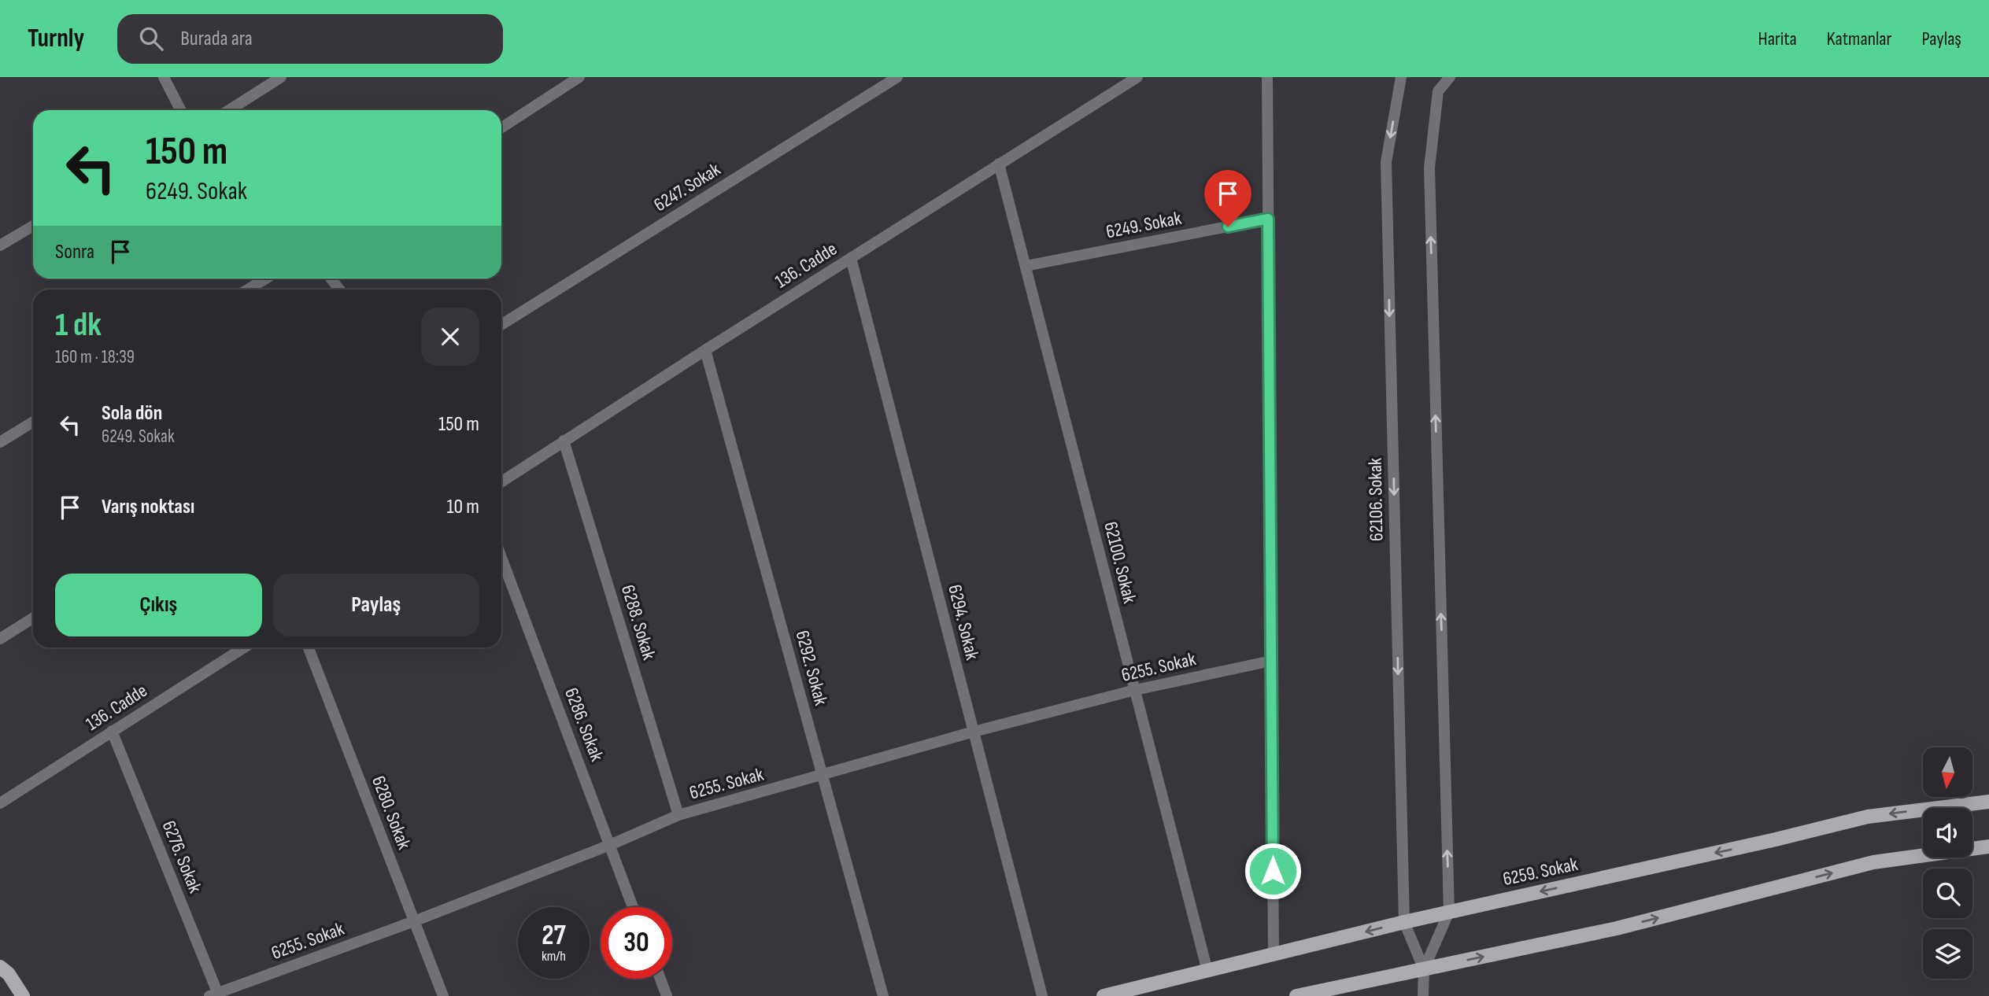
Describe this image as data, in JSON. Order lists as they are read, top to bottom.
{
  "streets": {
    "main road": ["6259. Sokak"],
    "street": [
      "6247. Sokak",
      "6249. Sokak",
      "136. Cadde",
      "62106. Sokak",
      "62100. Sokak",
      "6288. Sokak",
      "6294. Sokak",
      "6255. Sokak",
      "6292. Sokak",
      "6286. Sokak",
      "6280. Sokak",
      "6276. Sokak"
    ]
  },
  "crossings": [
    ["6249. Sokak", "62100. Sokak"],
    ["136. Cadde", "62100. Sokak"],
    ["136. Cadde", "6288. Sokak"],
    ["136. Cadde", "6294. Sokak"],
    ["136. Cadde", "6292. Sokak"],
    ["136. Cadde", "6276. Sokak"],
    ["62106. Sokak", "6259. Sokak"],
    ["62100. Sokak", "6255. Sokak"],
    ["62100. Sokak", "6259. Sokak"],
    ["6288. Sokak", "6255. Sokak"],
    ["6294. Sokak", "6255. Sokak"],
    ["6255. Sokak", "6292. Sokak"],
    ["6255. Sokak", "6286. Sokak"],
    ["6255. Sokak", "6280. Sokak"],
    ["6255. Sokak", "6276. Sokak"]
  ],
  "north": "bottom",
  "page": {
    "header": "Turnly",
    "search": "Burada ara",
    "nav": ["Harita", "Katmanlar", "Paylaş"],
    "turn": ["150 m", "6249. Sokak"],
    "then": "Sonra",
    "heading": ["1 dk", "160 m · 18:39"],
    "list": [
      {
        "name": "Sola dön",
        "note": "6249. Sokak",
        "value": "150 m"
      },
      {
        "name": "Varış noktası",
        "value": "10 m"
      }
    ],
    "buttons": ["Çıkış", "Paylaş"],
    "speed": "27 km/h",
    "limit": "30"
  }
}
